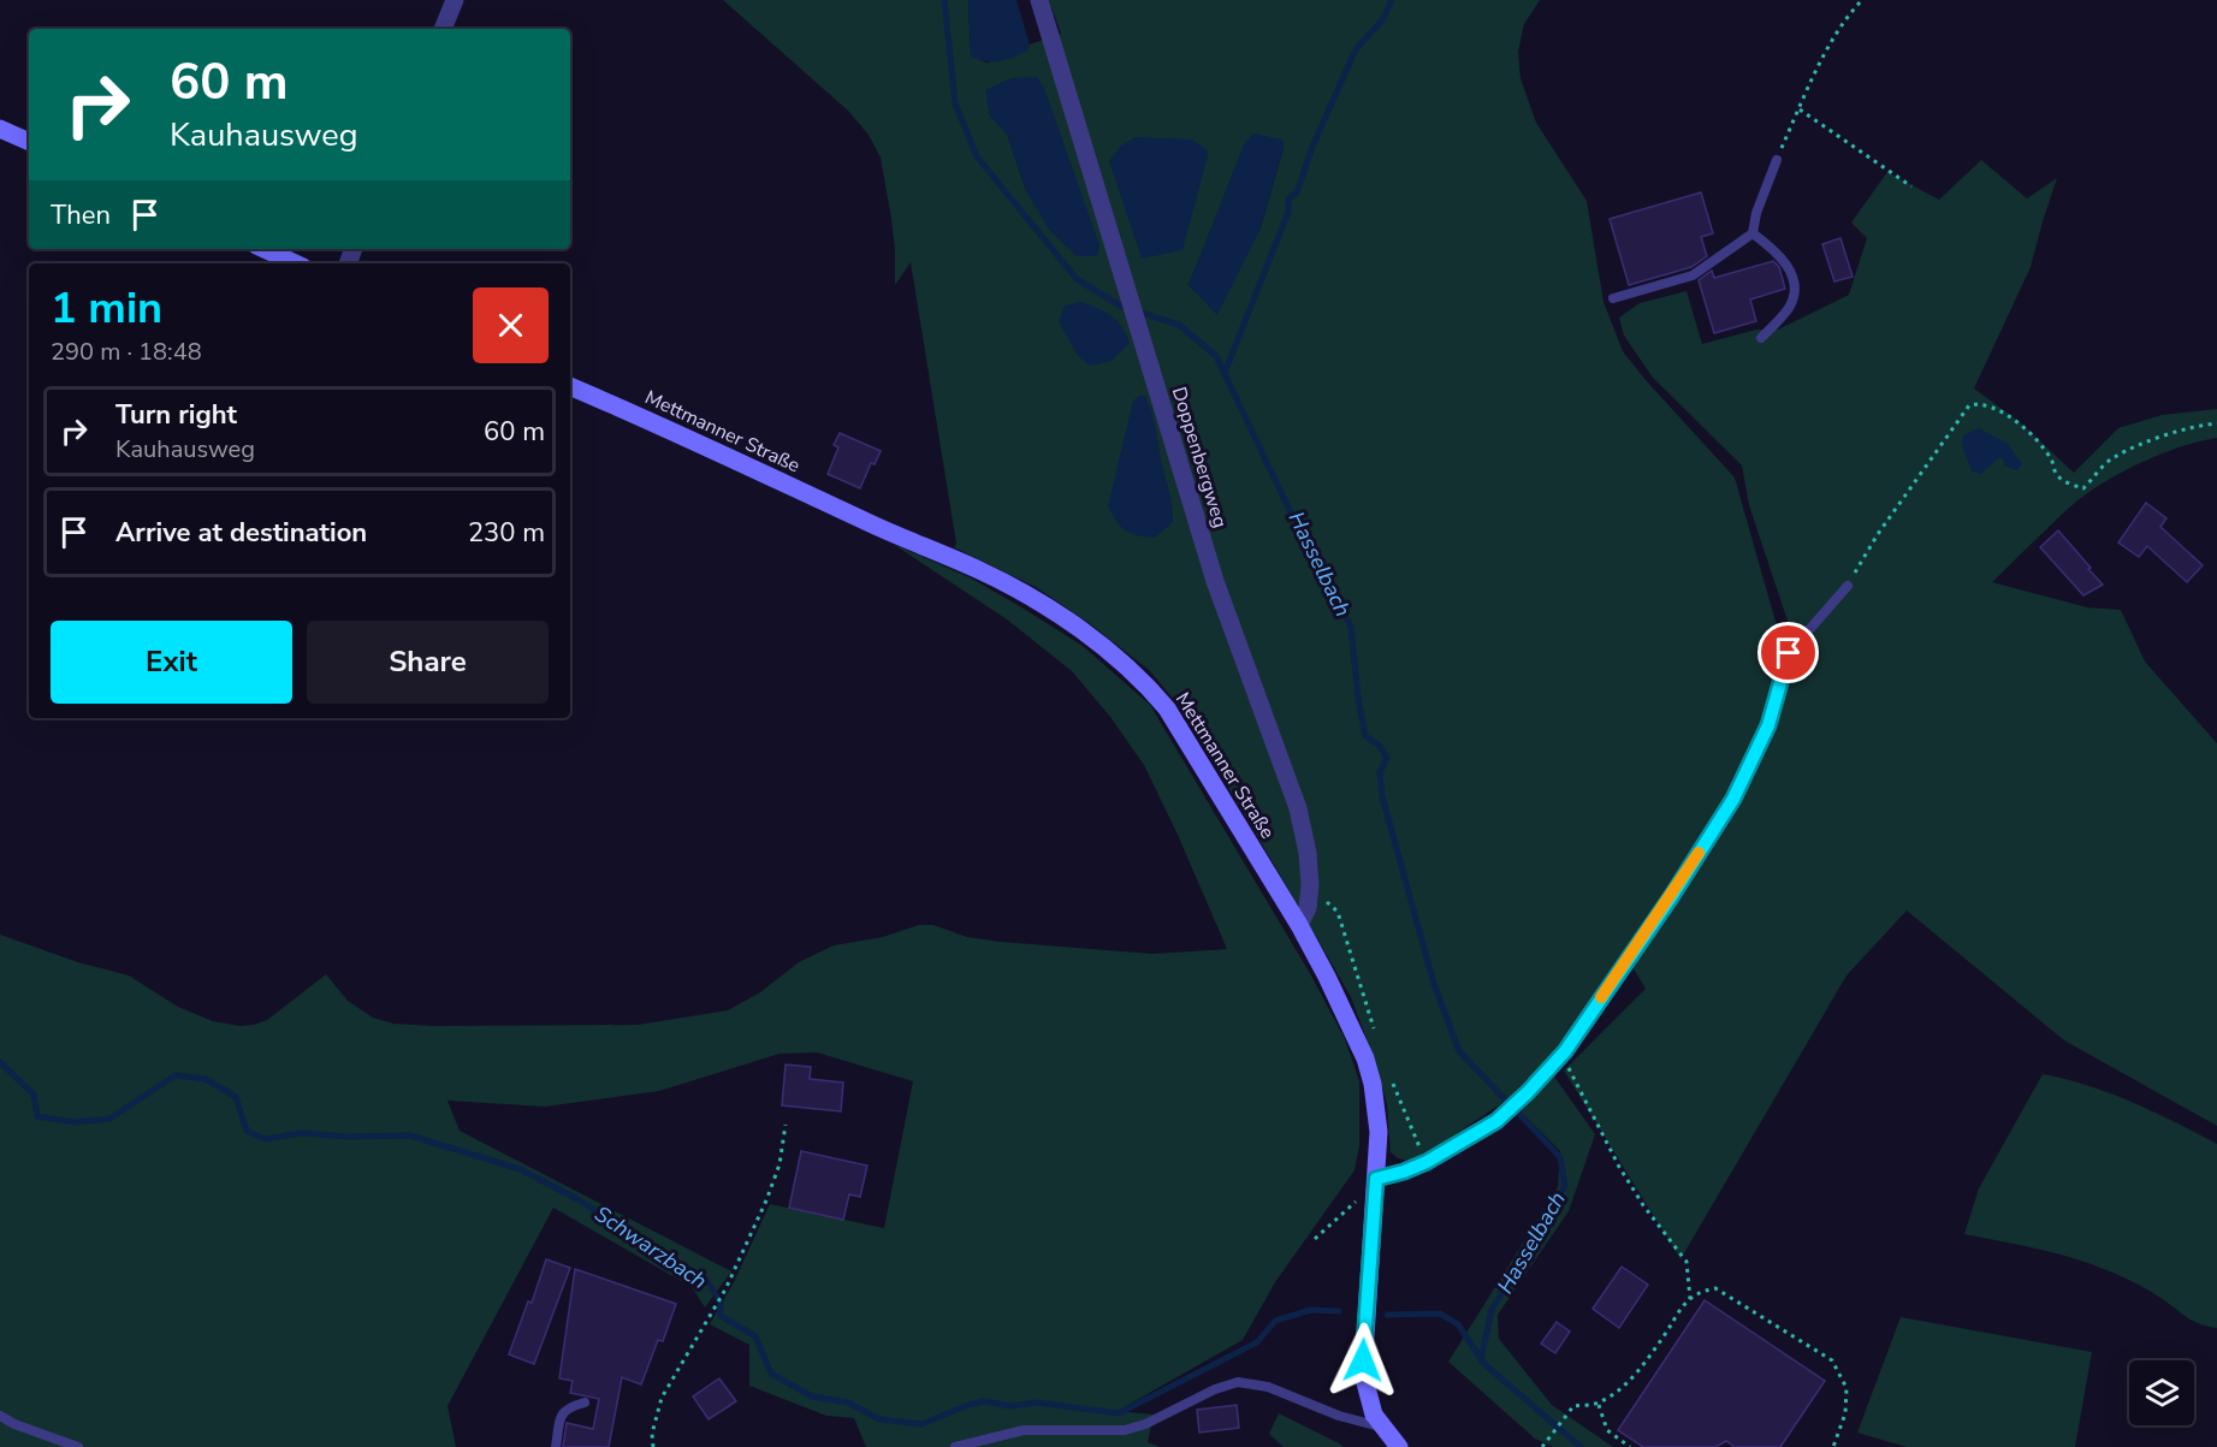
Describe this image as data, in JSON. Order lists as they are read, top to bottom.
{
  "streets": {
    "main road": ["Mettmanner Straße"],
    "street": ["Doppenbergweg"]
  },
  "crossings": [
    ["Mettmanner Straße", "Doppenbergweg"]
  ],
  "water": ["Hasselbach", "Schwarzbach"],
  "page": {
    "turn": ["60 m", "Kauhausweg"],
    "then": "Then",
    "heading": ["1 min", "290 m · 18:48"],
    "list": [
      {
        "name": "Turn right",
        "note": "Kauhausweg",
        "value": "60 m"
      },
      {
        "name": "Arrive at destination",
        "value": "230 m"
      }
    ],
    "buttons": ["Exit", "Share"]
  }
}
